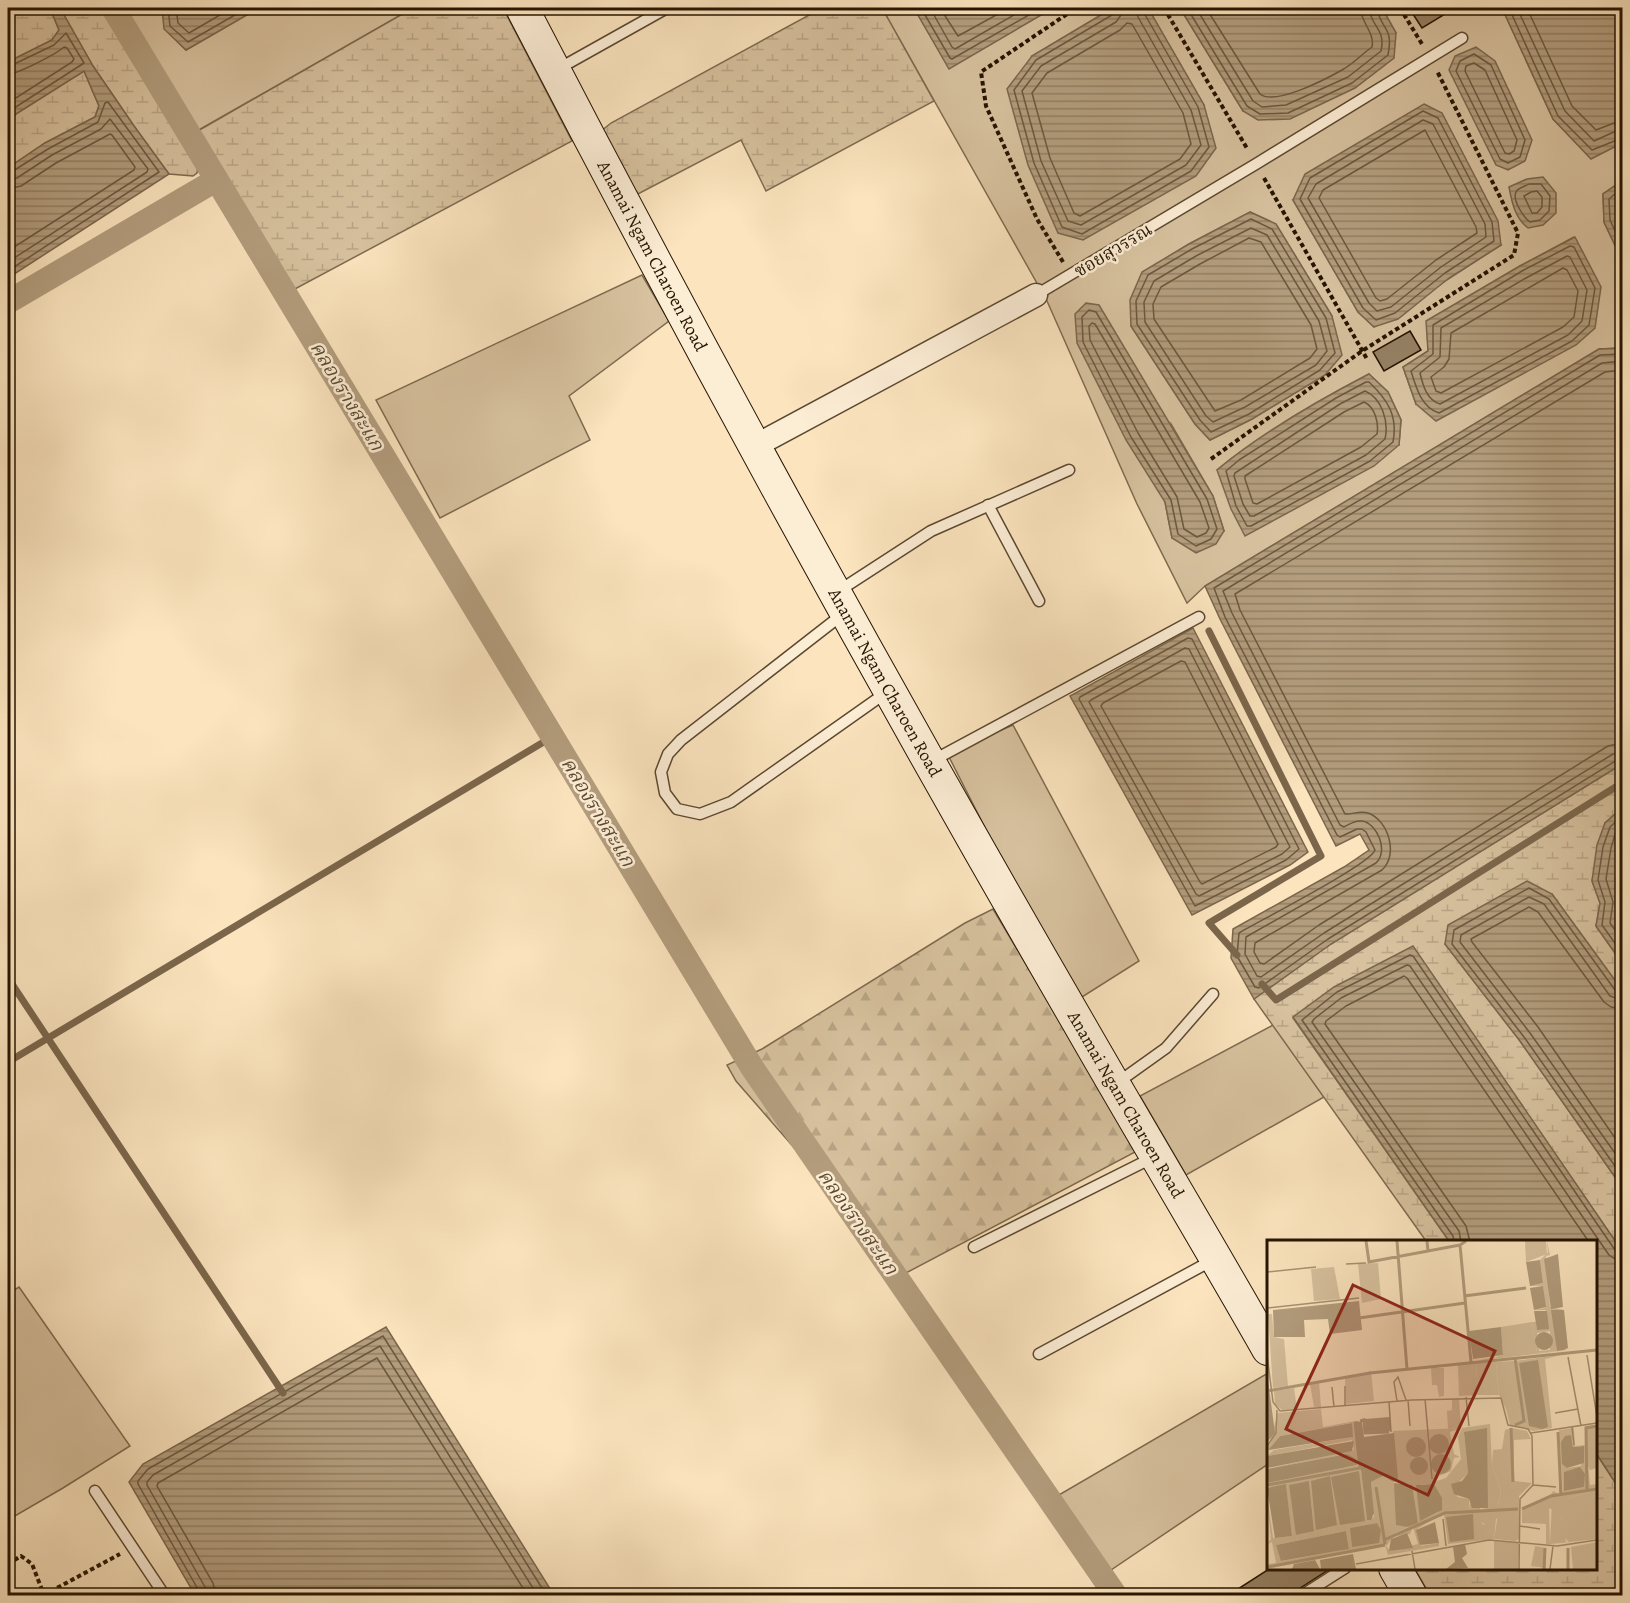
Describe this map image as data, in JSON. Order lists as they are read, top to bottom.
{
  "streets": {
    "street": ["ซอยสุวรรณ", "Anamai Ngam Charoen Road"]
  },
  "crossings": [
    ["ซอยสุวรรณ", "Anamai Ngam Charoen Road"]
  ],
  "water": ["คลองรางสะแก"]
}
